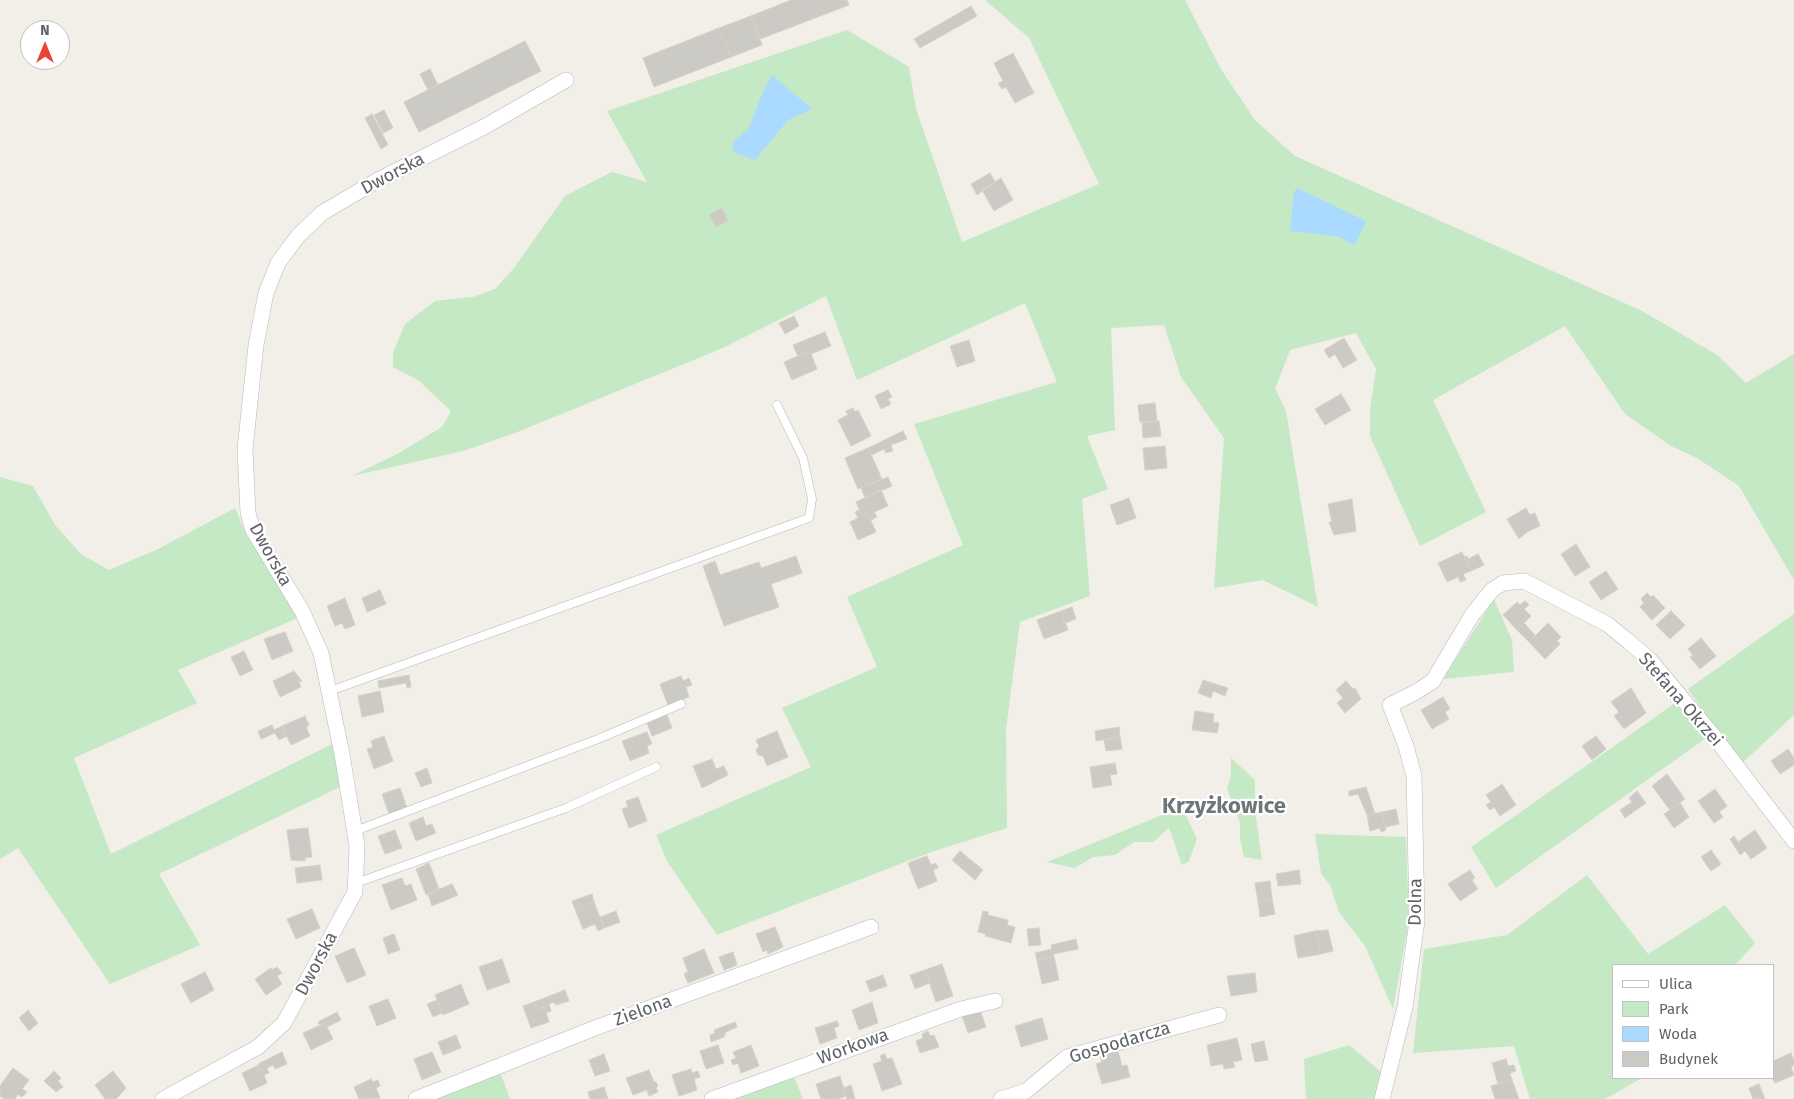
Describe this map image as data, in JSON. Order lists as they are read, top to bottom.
{
  "streets": {
    "street": [
      "Dworska",
      "Stefana Okrzei",
      "Dolna",
      "Zielona",
      "Gospodarcza",
      "Workowa"
    ]
  },
  "crossings": [
    ["Stefana Okrzei", "Dolna"]
  ],
  "districts": ["Krzyżkowice"],
  "legend": [
    "Ulica",
    "Park",
    "Woda",
    "Budynek"
  ],
  "north": "top"
}
